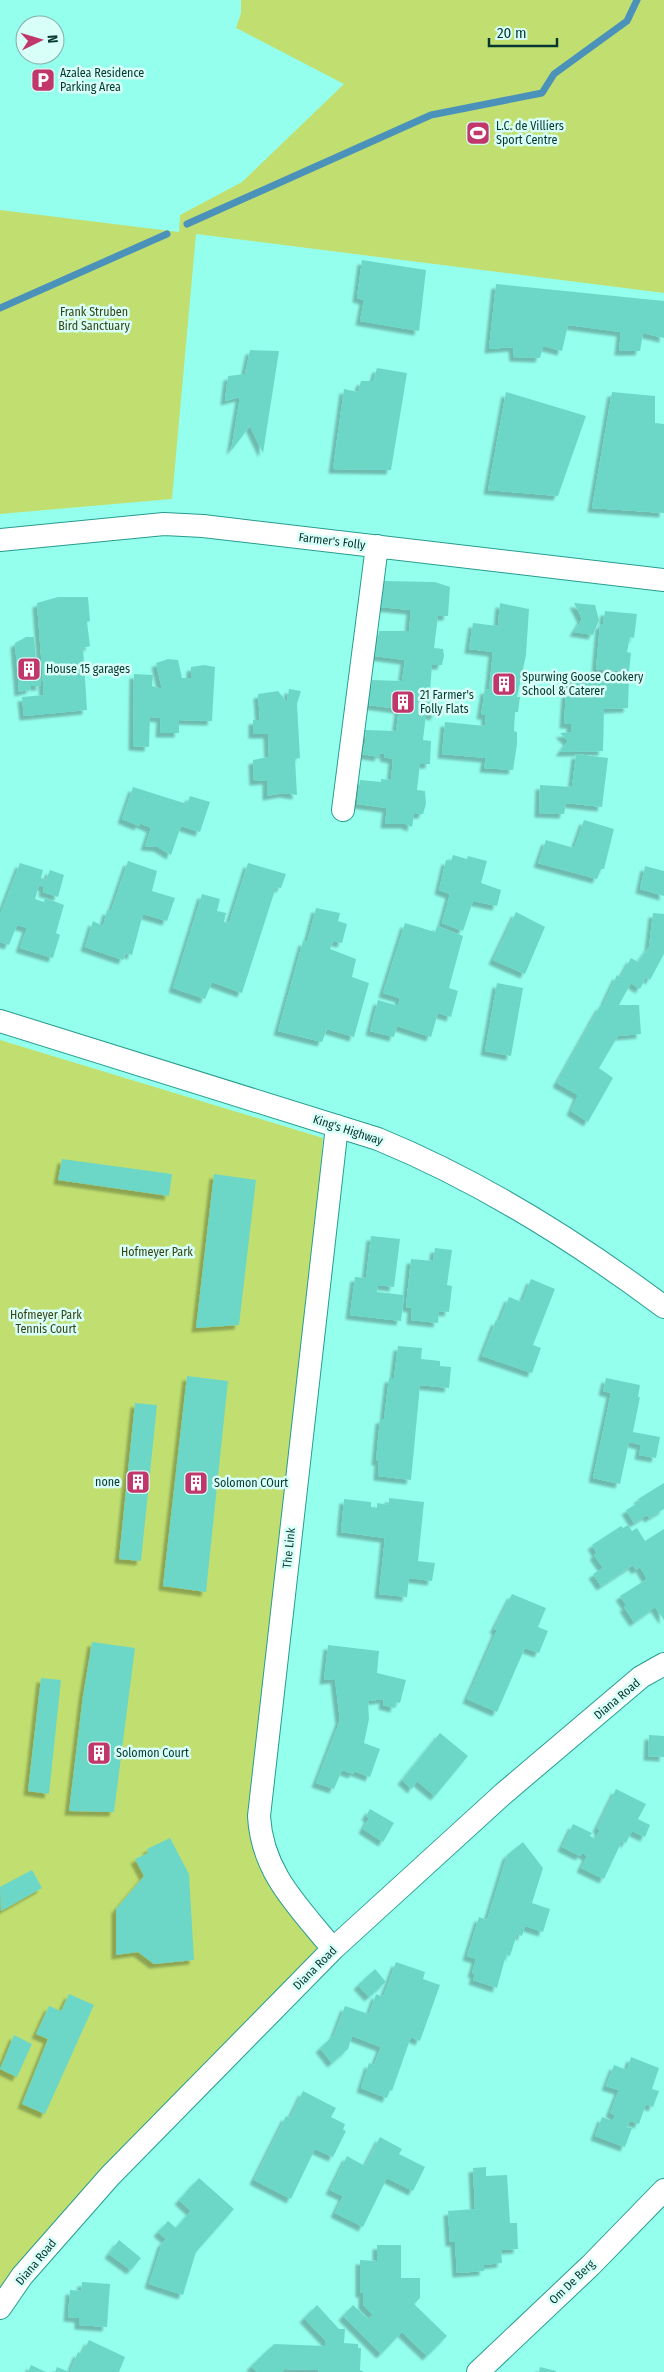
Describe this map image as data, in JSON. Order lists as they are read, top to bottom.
{
  "streets": {
    "street": [
      "Farmer's Folly",
      "King's Highway",
      "The Link",
      "Diana Road",
      "Om De Berg"
    ]
  },
  "crossings": [
    ["King's Highway", "The Link"],
    ["The Link", "Diana Road"]
  ],
  "parks": ["Frank Struben Bird Sanctuary", "Hofmeyer Park", "Hofmeyer Park Tennis Court"],
  "places": {
    "parking": ["Azalea Residence Parking Area"],
    "sports": ["L.C. de Villiers Sport Centre"],
    "building": [
      "House 15 garages",
      "Spurwing Goose Cookery School & Caterer",
      "21 Farmer's Folly Flats",
      "none",
      "Solomon COurt",
      "Solomon Court"
    ]
  },
  "scale_bar": "20 m",
  "north": "right"
}
